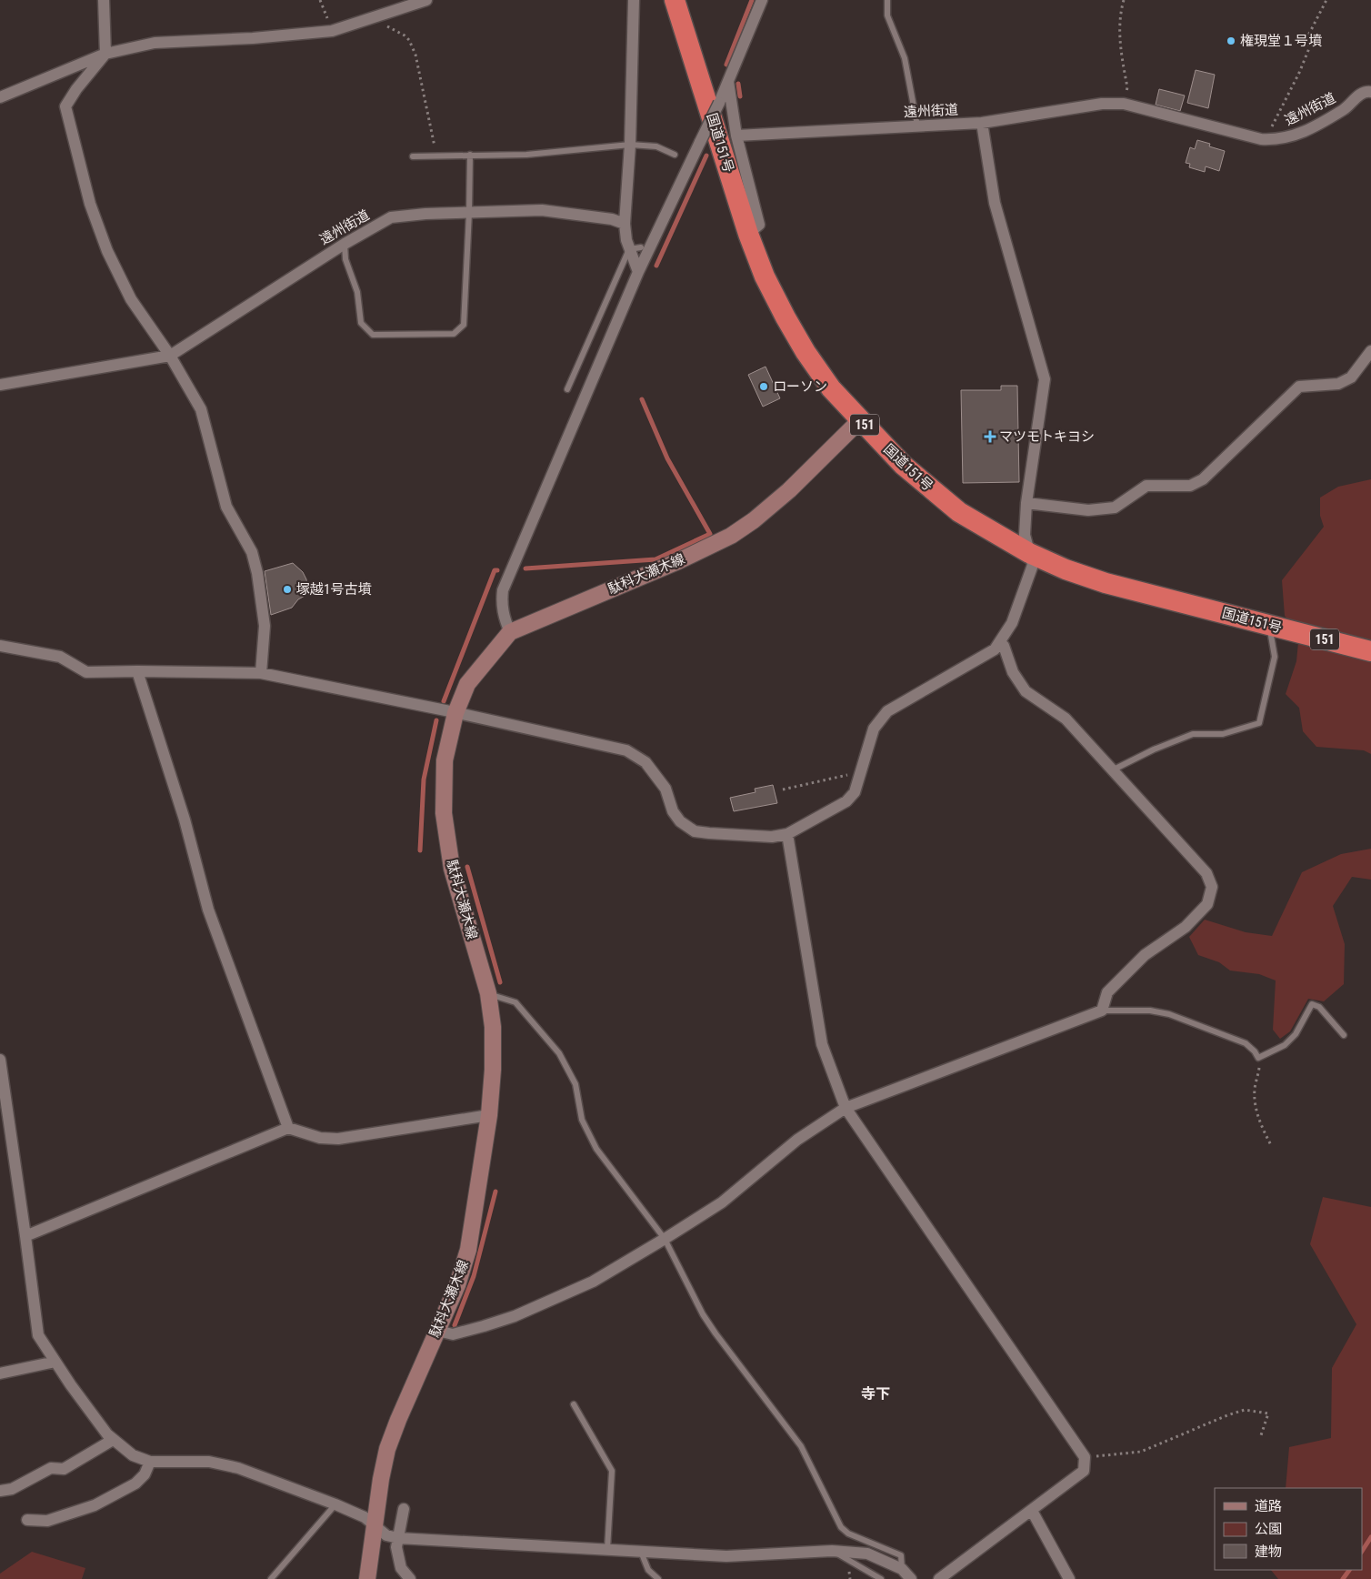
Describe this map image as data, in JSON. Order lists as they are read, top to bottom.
{
  "streets": {
    "highway": ["国道151号", "151"],
    "main road": ["駄科大瀬木線"],
    "street": ["遠州街道"]
  },
  "crossings": [
    ["国道151号", "駄科大瀬木線"]
  ],
  "districts": ["寺下"],
  "places": {
    "other": ["権現堂１号墳", "ローソン", "塚越1号古墳"],
    "health": ["マツモトキヨシ"]
  },
  "legend": ["道路", "公園", "建物"]
}
